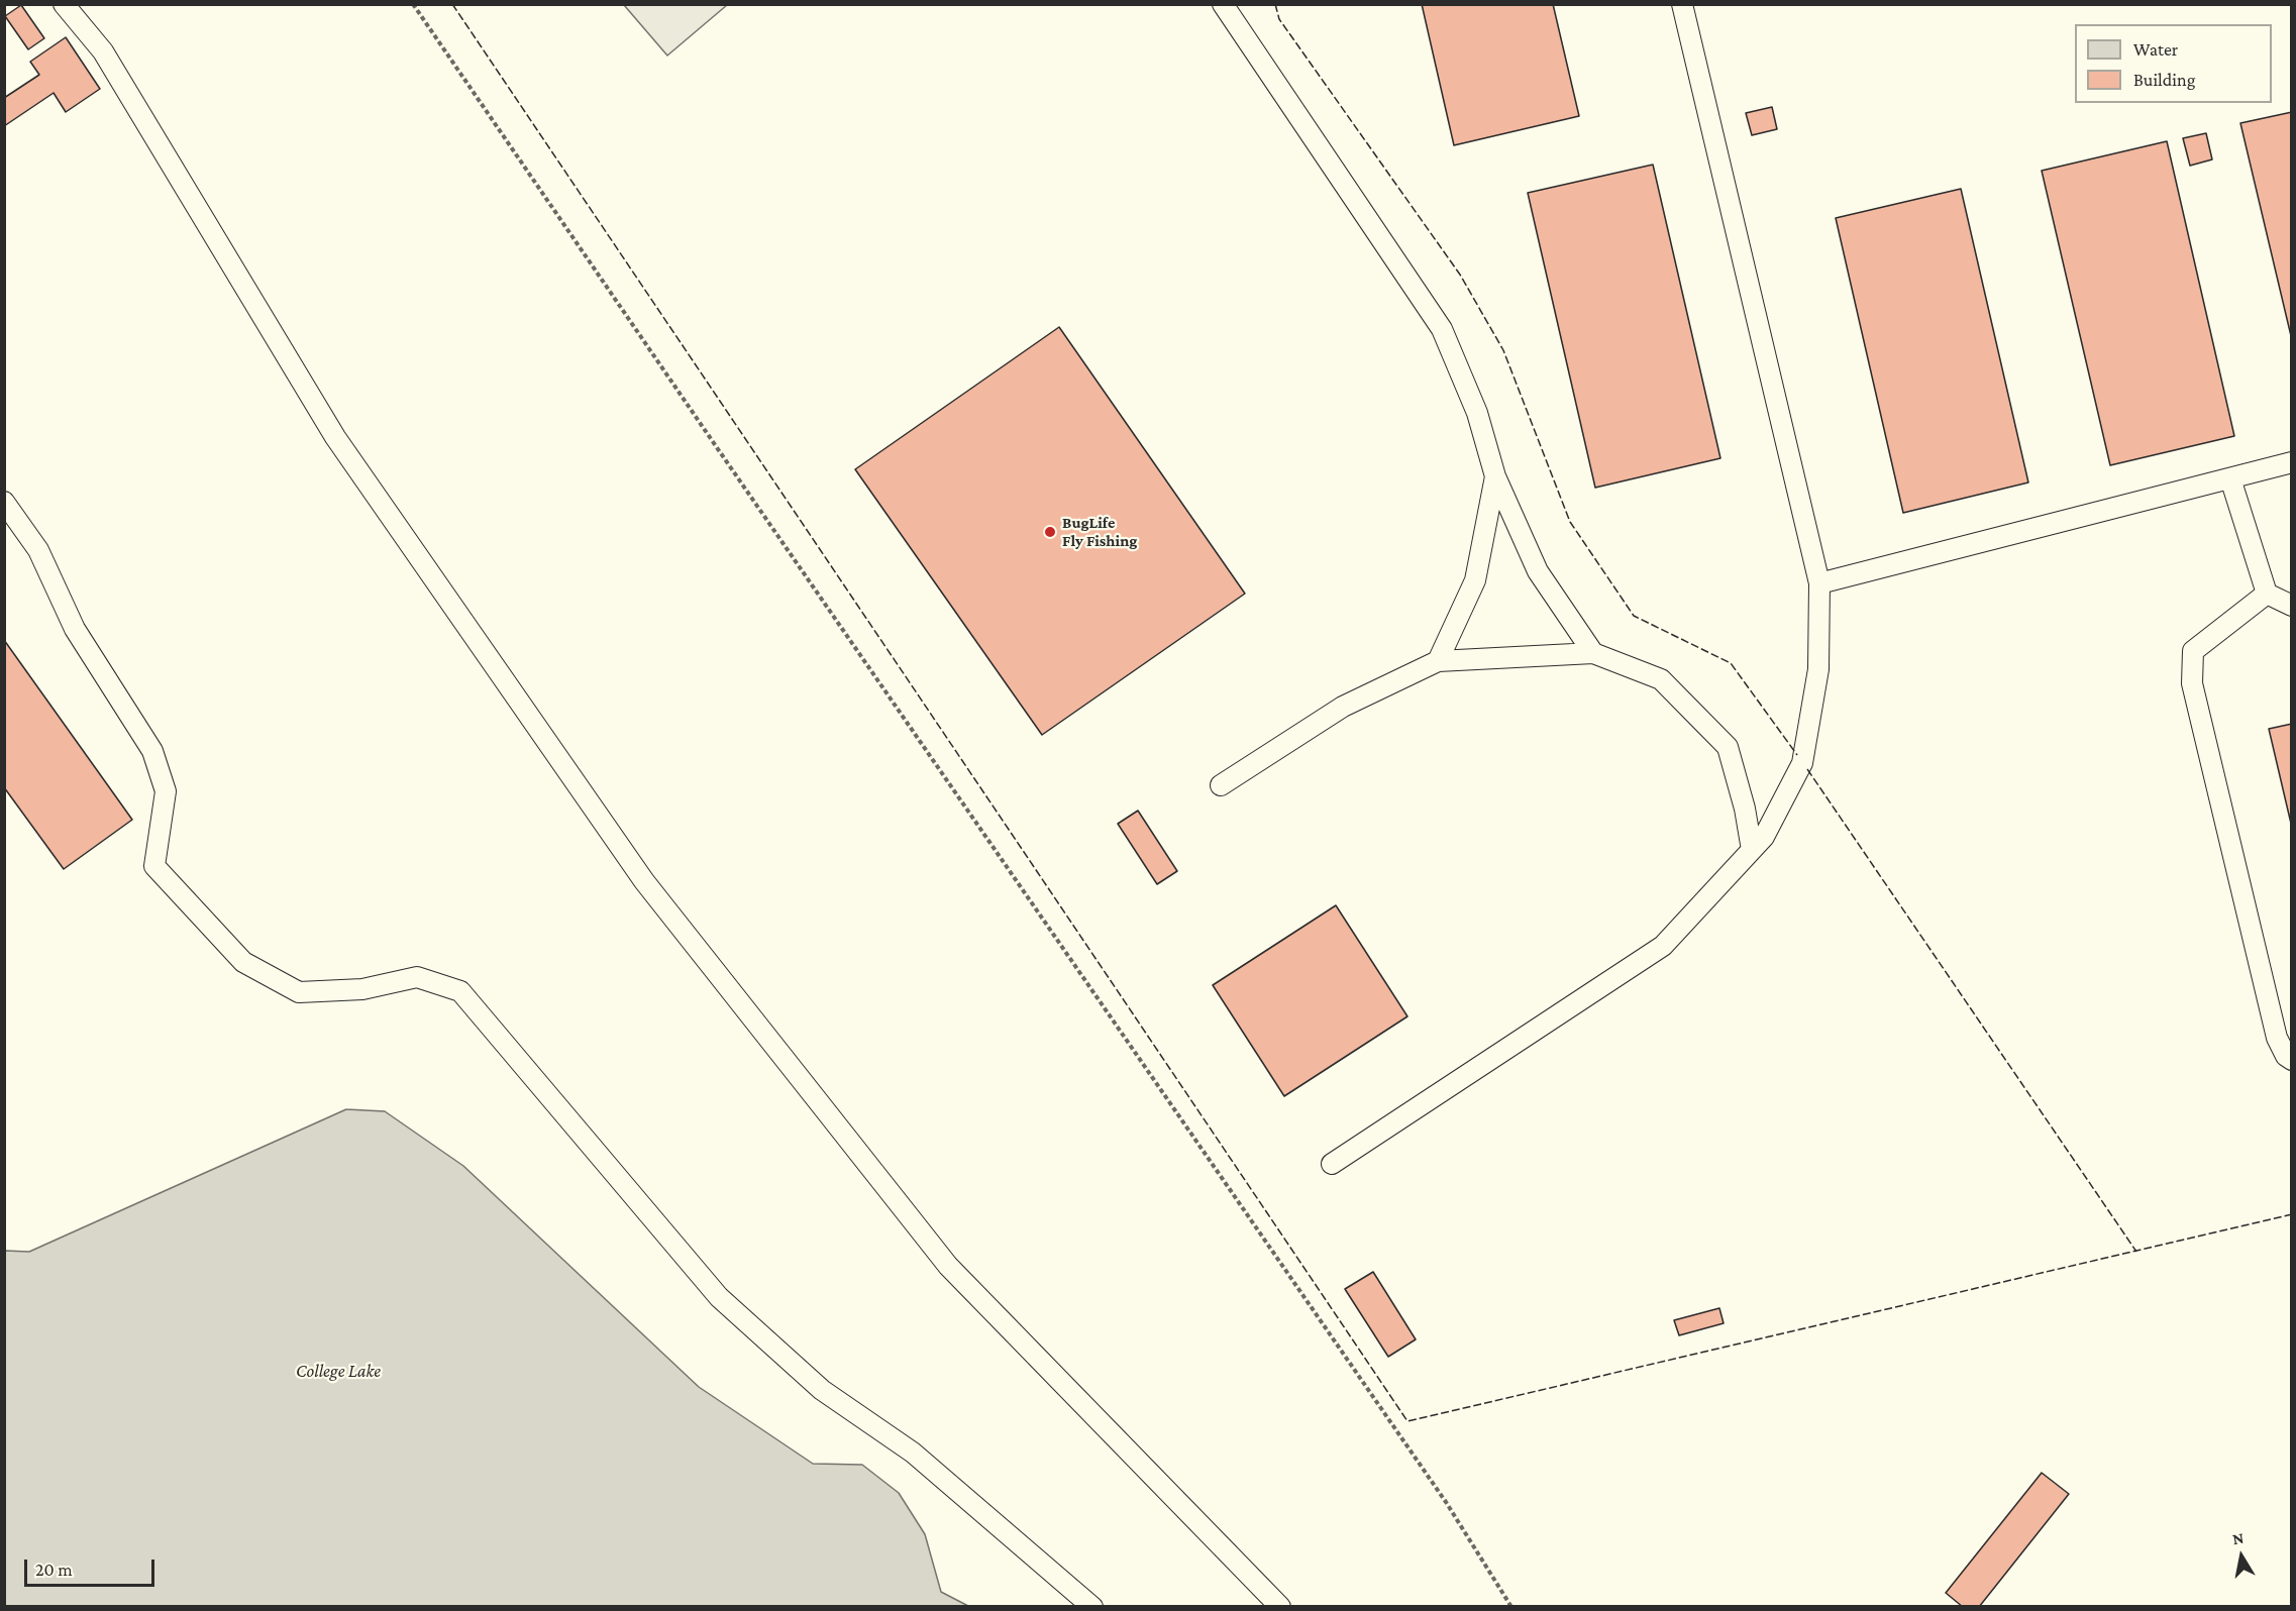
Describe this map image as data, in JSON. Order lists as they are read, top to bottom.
{
  "water": ["College Lake"],
  "places": ["BugLife Fly Fishing"],
  "legend": ["Water", "Building"],
  "scale_bar": "20 m",
  "north": "top"
}
